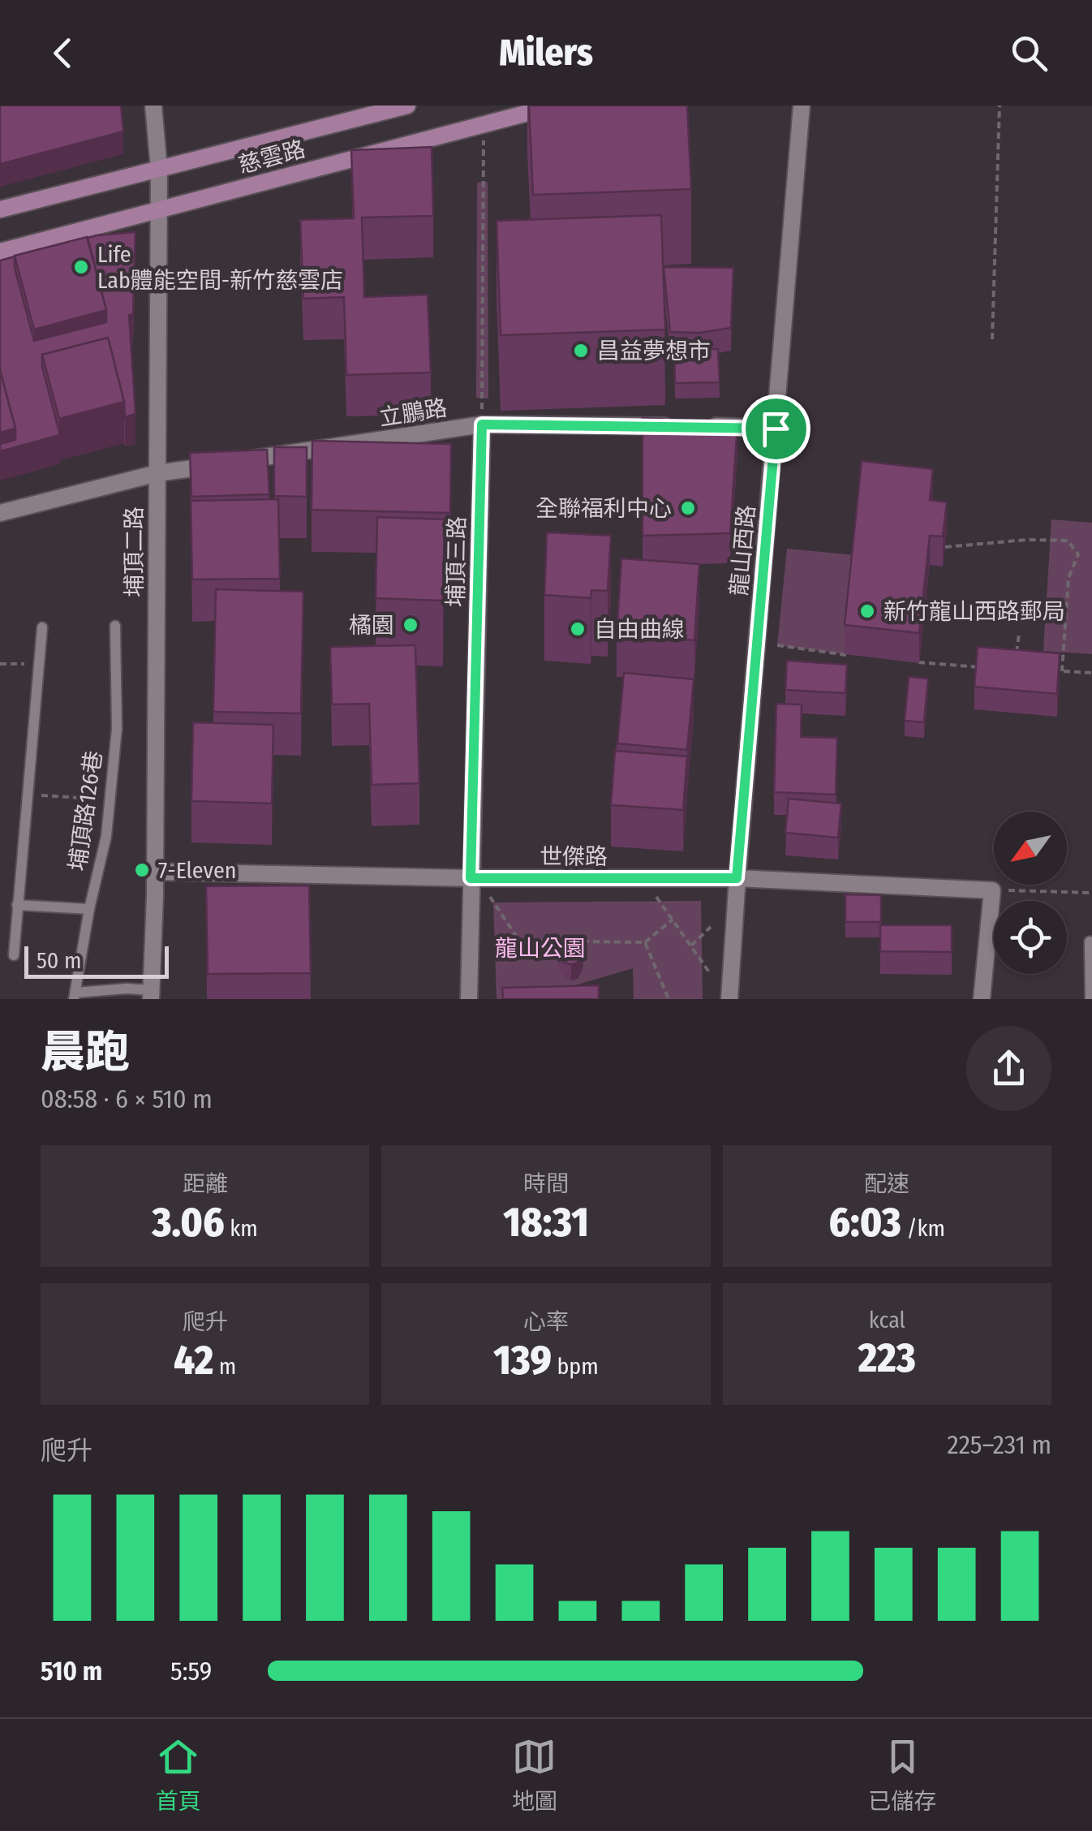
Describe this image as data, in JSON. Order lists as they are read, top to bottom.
{
  "streets": {
    "main road": ["慈雲路"],
    "street": [
      "立鵬路",
      "龍山西路",
      "埔頂二路",
      "埔頂三路",
      "世傑路"
    ],
    "lane": ["埔頂路126巷"]
  },
  "crossings": [
    ["慈雲路", "埔頂二路"],
    ["立鵬路", "龍山西路"],
    ["立鵬路", "埔頂二路"],
    ["立鵬路", "埔頂三路"],
    ["龍山西路", "世傑路"],
    ["埔頂二路", "世傑路"],
    ["埔頂三路", "世傑路"]
  ],
  "parks": ["龍山公園"],
  "places": [
    "Life Lab體能空間-新竹慈雲店",
    "昌益夢想市",
    "全聯福利中心",
    "新竹龍山西路郵局",
    "橘園",
    "自由曲線",
    "7-Eleven"
  ],
  "scale_bar": "50 m",
  "north": "bottom left",
  "page": {
    "header": "Milers",
    "scale": "50 m",
    "heading": ["晨跑", "08:58 · 6 × 510 m"],
    "stats": [
      ["距離", "3.06 km"],
      ["時間", "18:31"],
      ["配速", "6:03 /km"],
      ["爬升", "42 m"],
      ["心率", "139 bpm"],
      ["kcal", "223"]
    ],
    "chart": ["爬升", "225–231 m"],
    "list": [
      {
        "name": "510 m",
        "note": "5:59"
      }
    ],
    "tabs": ["首頁", "地圖", "已儲存"]
  }
}
